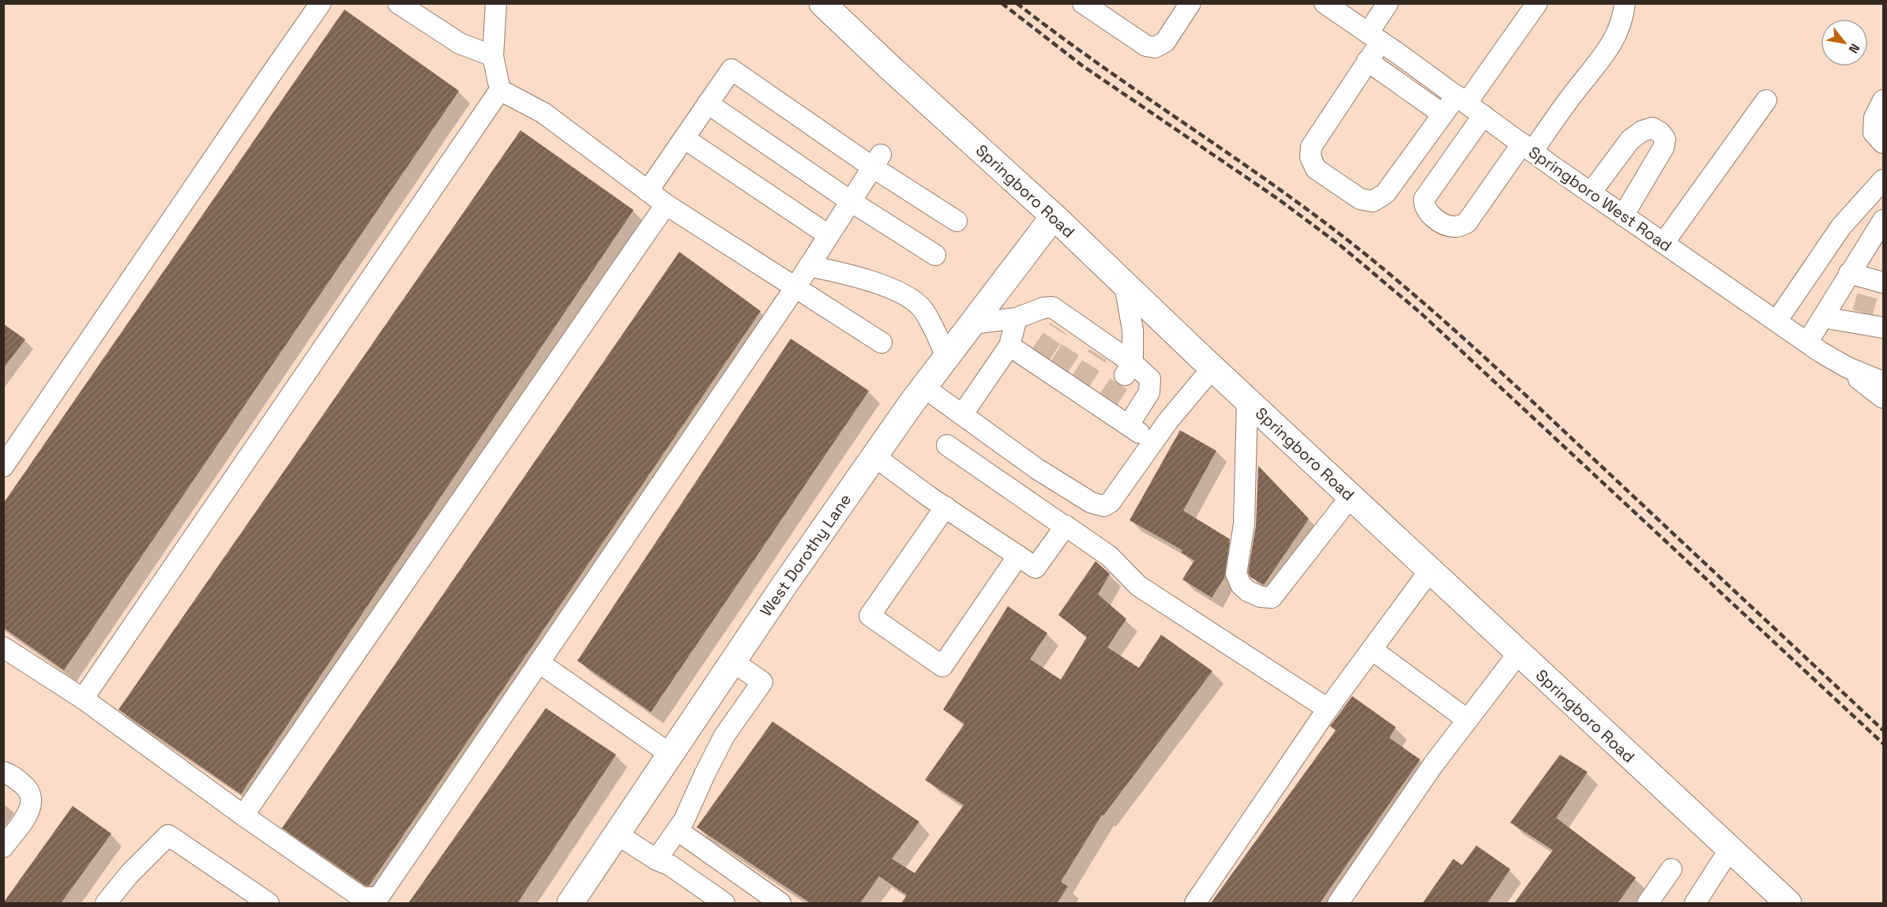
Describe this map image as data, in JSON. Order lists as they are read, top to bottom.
{
  "streets": {
    "main road": ["Springboro Road", "West Dorothy Lane"],
    "street": ["Springboro West Road"]
  },
  "crossings": [
    ["Springboro Road", "West Dorothy Lane"]
  ],
  "north": "bottom right"
}
